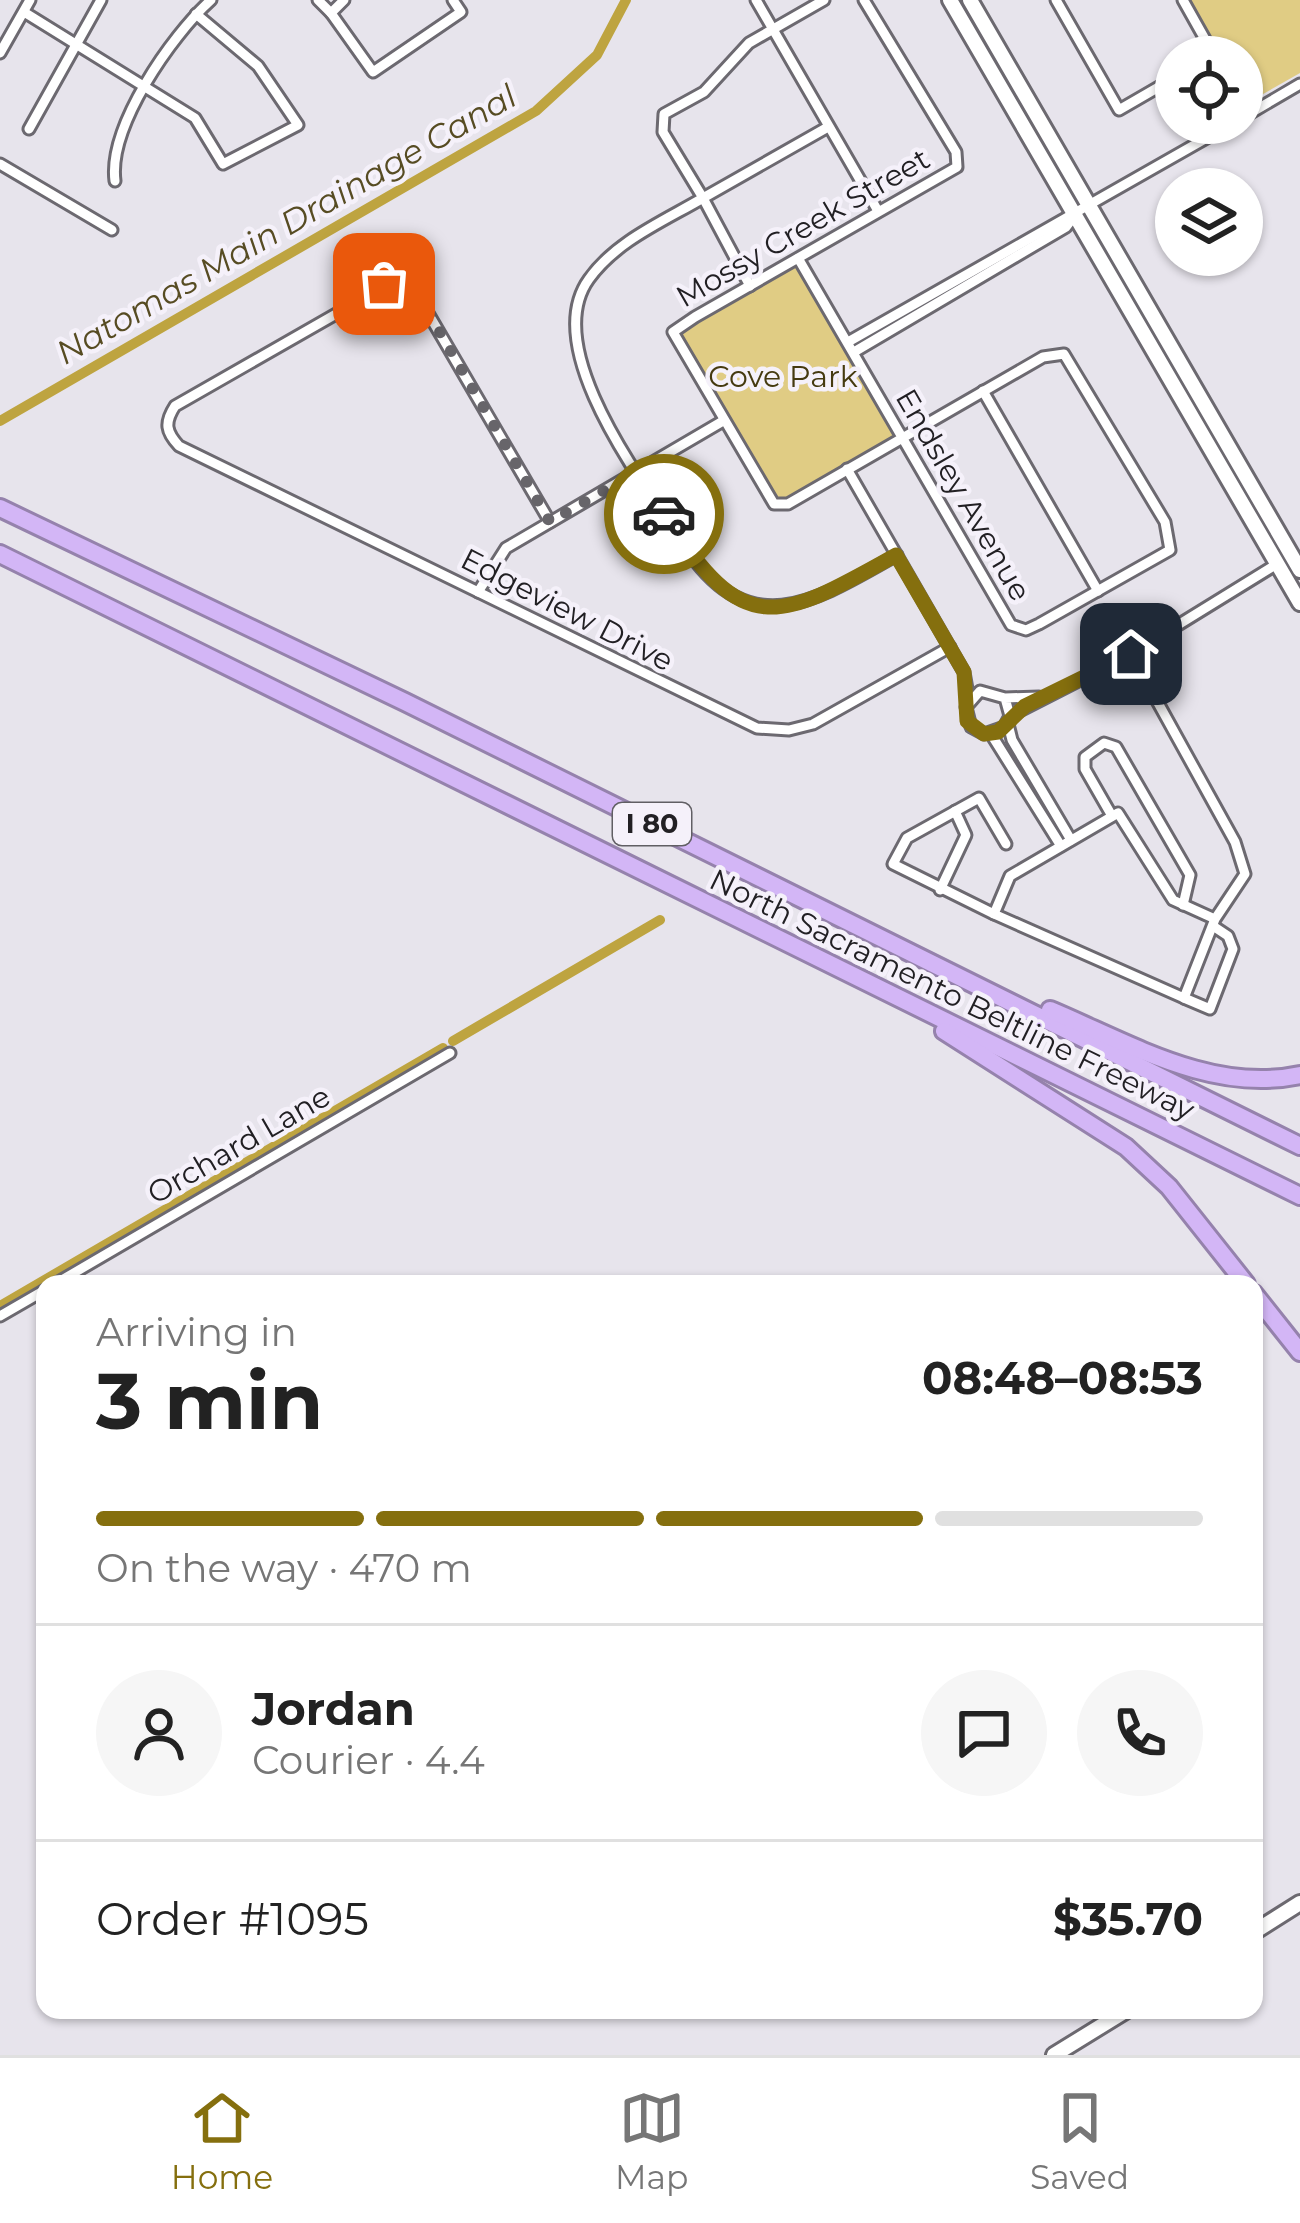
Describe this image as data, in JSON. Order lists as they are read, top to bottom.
{
  "streets": {
    "highway": ["I 80", "North Sacramento Beltline Freeway"],
    "street": [
      "Mossy Creek Street",
      "Endsley Avenue",
      "Edgeview Drive",
      "Orchard Lane"
    ]
  },
  "crossings": [
    ["Mossy Creek Street", "Endsley Avenue"]
  ],
  "water": ["Natomas Main Drainage Canal"],
  "parks": ["Cove Park"],
  "page": {
    "heading": ["3 min", "Arriving in", "08:48–08:53"],
    "panel": [
      "Jordan",
      "Courier · 4.4",
      "Order #1095",
      "$35.70"
    ],
    "bar": "On the way · 470 m",
    "tabs": ["Home", "Map", "Saved"]
  }
}
